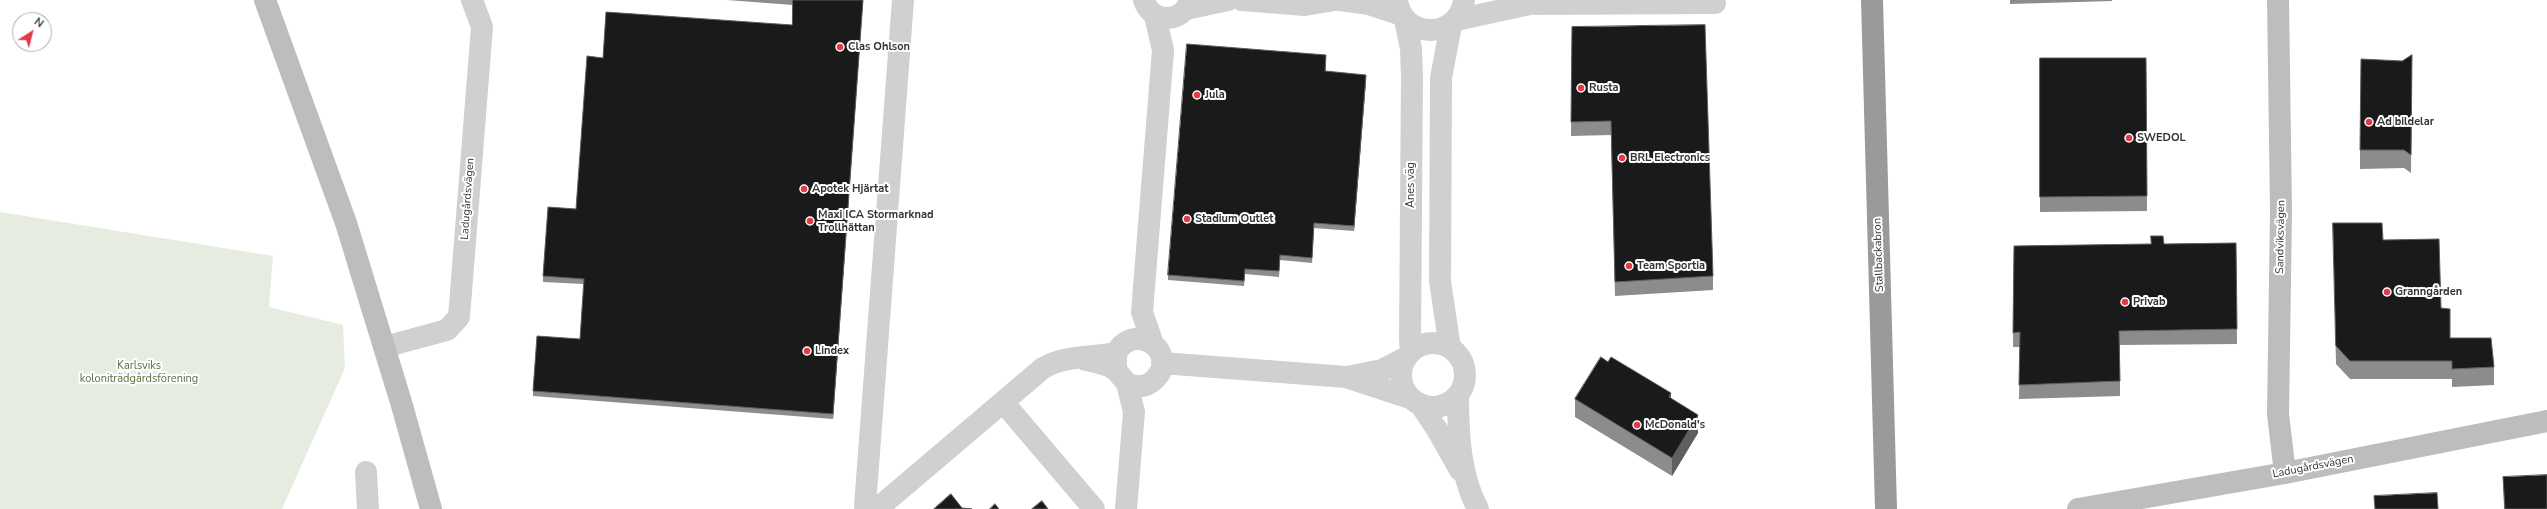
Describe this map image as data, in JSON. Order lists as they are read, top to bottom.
{
  "streets": {
    "highway": ["Stallbackabron"],
    "street": ["Anes väg", "Ladugårdsvägen", "Sandviksvägen"]
  },
  "crossings": [
    ["Ladugårdsvägen", "Sandviksvägen"]
  ],
  "parks": ["Karlsviks koloniträdgårdsförening"],
  "places": [
    "Clas Ohlson",
    "Rusta",
    "Jula",
    "Ad bildelar",
    "SWEDOL",
    "BRL Electronics",
    "Apotek Hjärtat",
    "Stadium Outlet",
    "Maxi ICA Stormarknad Trollhättan",
    "Team Sportia",
    "Granngården",
    "Privab",
    "Lindex",
    "McDonald's"
  ],
  "north": "top right"
}
